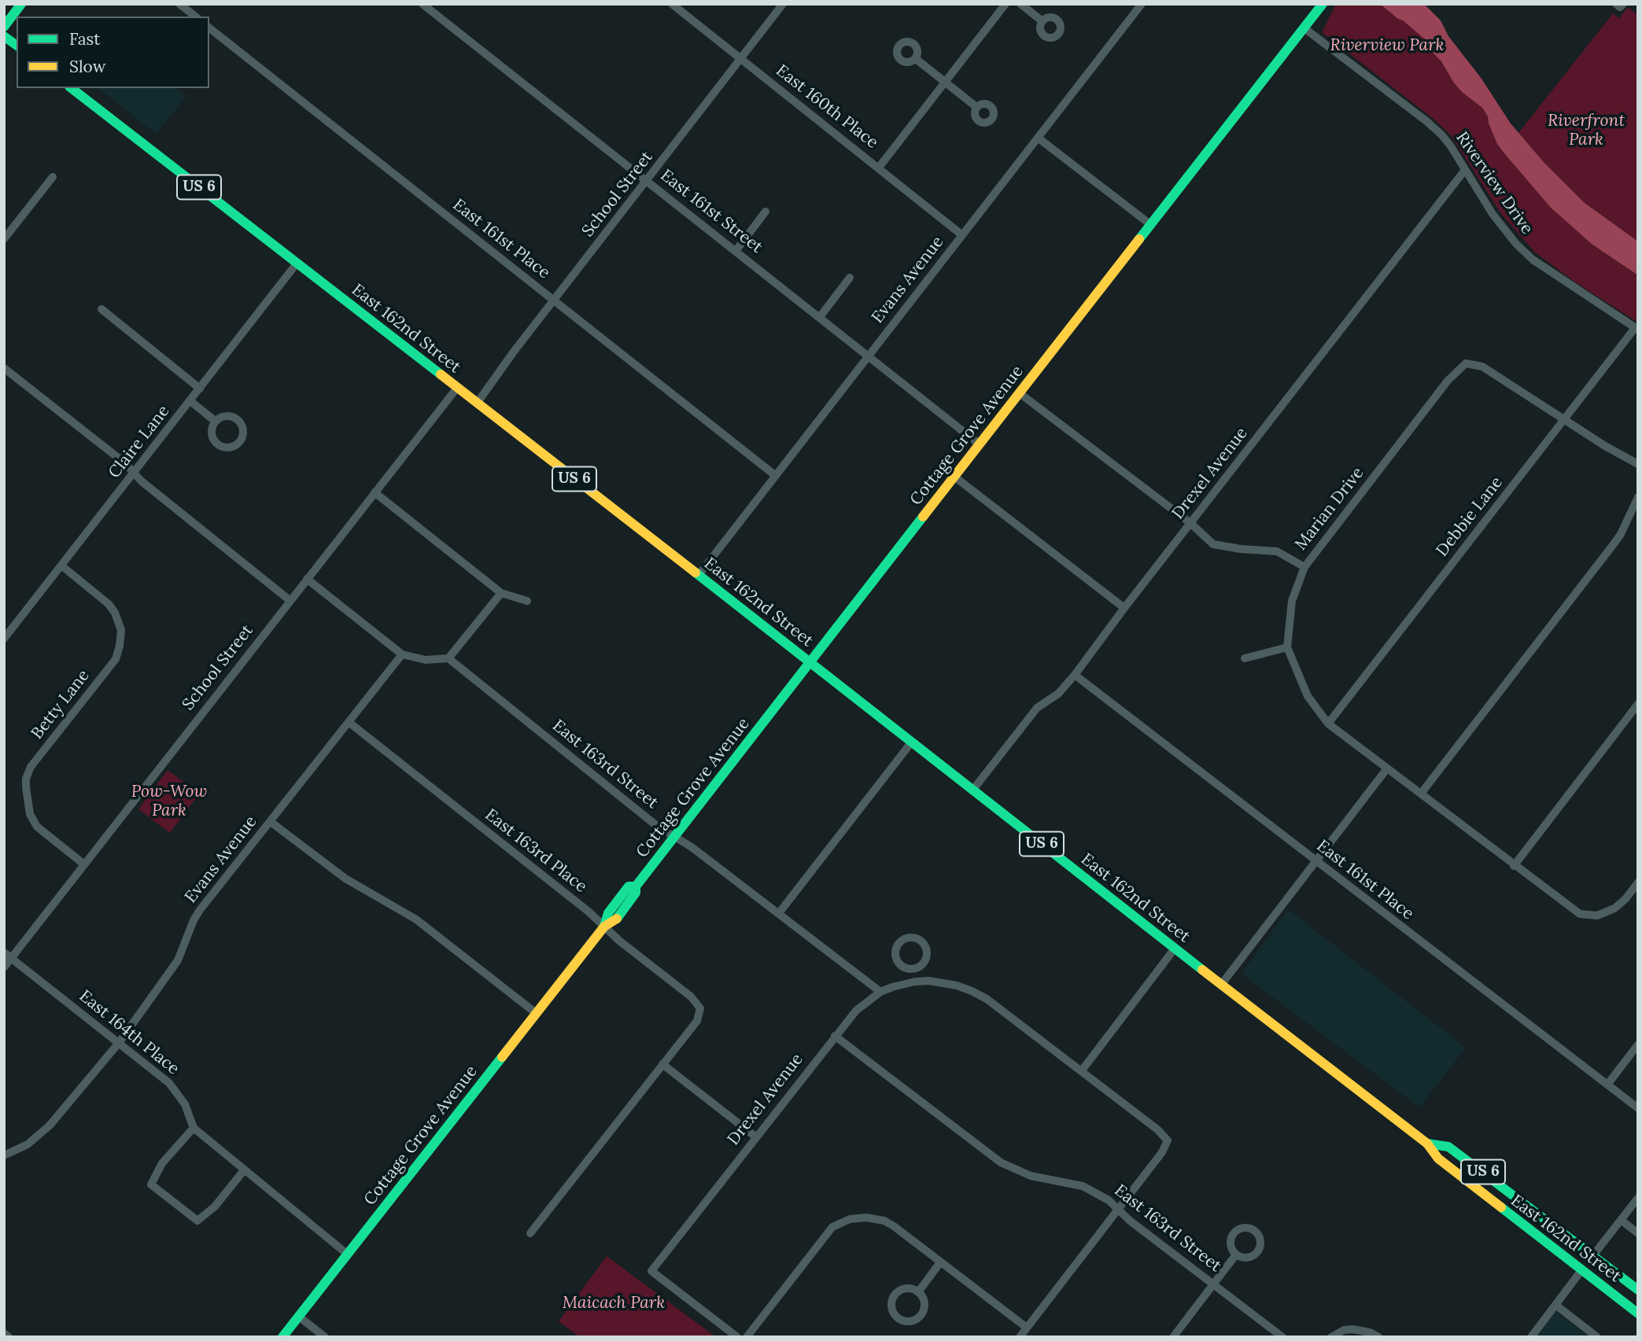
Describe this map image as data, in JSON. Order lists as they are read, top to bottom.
{
  "streets": {
    "main road": ["US 6", "East 162nd Street", "Cottage Grove Avenue"],
    "street": [
      "East 160th Place",
      "Riverview Drive",
      "School Street",
      "East 161st Street",
      "East 161st Place",
      "Evans Avenue",
      "Claire Lane",
      "Drexel Avenue",
      "Marian Drive",
      "Debbie Lane",
      "Betty Lane",
      "East 163rd Street",
      "East 163rd Place",
      "East 164th Place"
    ]
  },
  "crossings": [
    ["East 160th Place", "School Street"],
    ["East 160th Place", "Evans Avenue"],
    ["Riverview Drive", "Cottage Grove Avenue"],
    ["Riverview Drive", "Drexel Avenue"],
    ["Riverview Drive", "Debbie Lane"],
    ["School Street", "East 161st Street"],
    ["School Street", "East 161st Place"],
    ["School Street", "East 162nd Street"],
    ["School Street", "Betty Lane"],
    ["School Street", "East 164th Place"],
    ["East 161st Street", "Evans Avenue"],
    ["East 161st Street", "Cottage Grove Avenue"],
    ["East 161st Place", "Evans Avenue"],
    ["East 161st Place", "Drexel Avenue"],
    ["Evans Avenue", "East 162nd Street"],
    ["Evans Avenue", "East 163rd Place"],
    ["Evans Avenue", "East 164th Place"],
    ["East 162nd Street", "Cottage Grove Avenue"],
    ["East 162nd Street", "Claire Lane"],
    ["East 162nd Street", "Drexel Avenue"],
    ["Cottage Grove Avenue", "East 163rd Street"],
    ["Cottage Grove Avenue", "East 163rd Place"],
    ["Cottage Grove Avenue", "East 164th Place"],
    ["Claire Lane", "Betty Lane"],
    ["Drexel Avenue", "East 163rd Street"],
    ["Marian Drive", "Debbie Lane"]
  ],
  "parks": [
    "Riverview Park",
    "Riverfront Park",
    "Pow-Wow Park",
    "Maicach Park"
  ],
  "legend": ["Fast", "Slow"]
}
